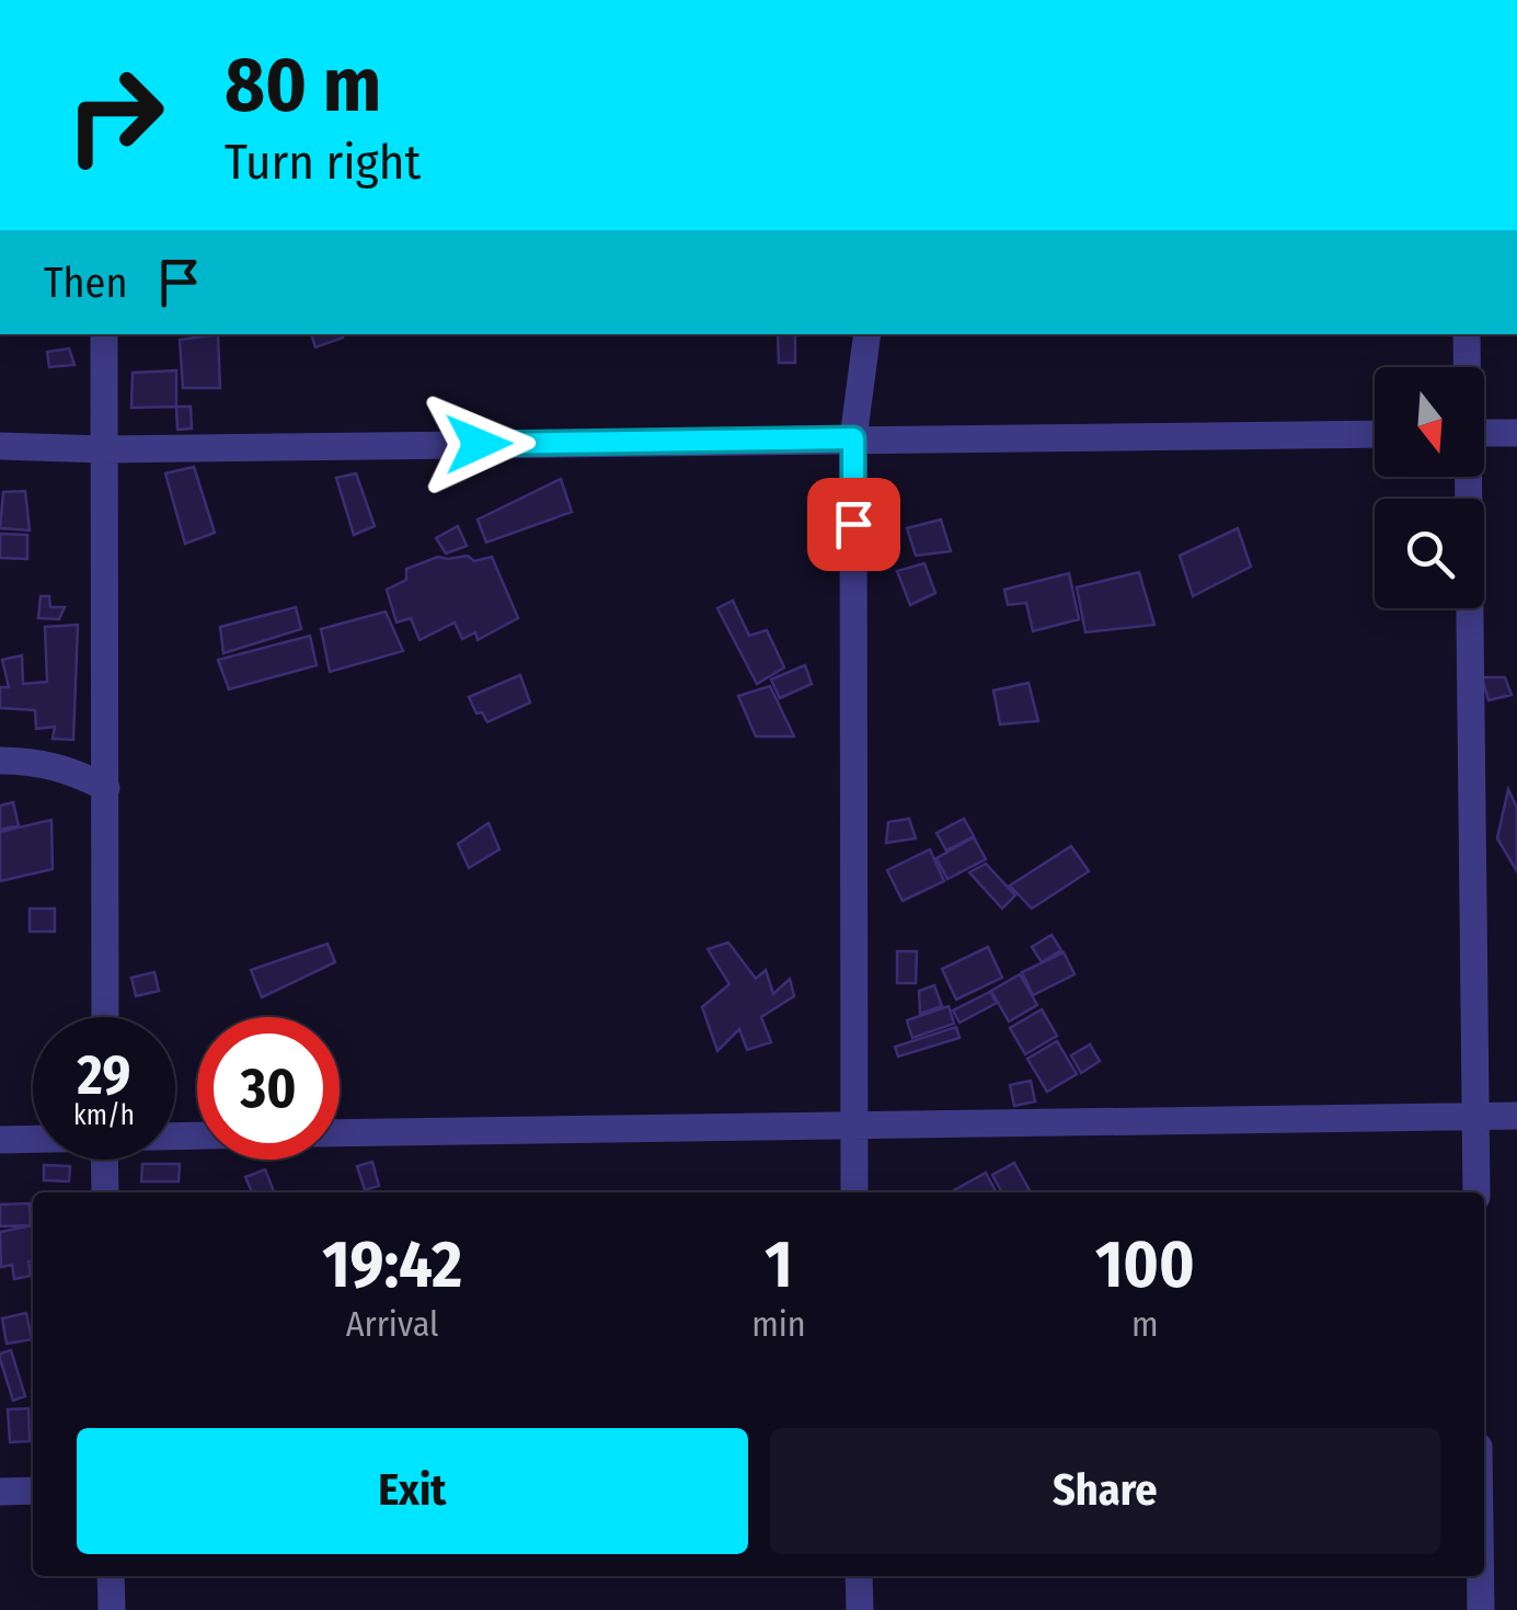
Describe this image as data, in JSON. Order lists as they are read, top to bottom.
{
  "north": "bottom",
  "page": {
    "turn": ["80 m", "Turn right"],
    "then": "Then",
    "speed": "29 km/h",
    "limit": "30",
    "eta": [
      "19:42",
      "Arrival",
      "1",
      "min",
      "100",
      "m"
    ],
    "buttons": ["Exit", "Share"]
  }
}
